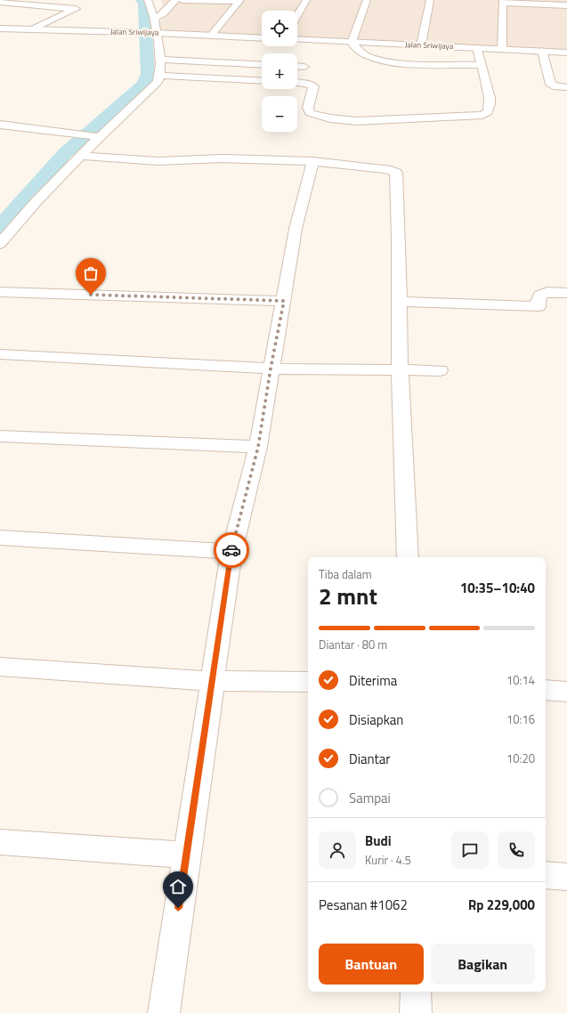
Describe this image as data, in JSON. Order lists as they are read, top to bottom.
{
  "streets": {
    "street": ["Jalan Sriwijaya"]
  },
  "page": {
    "map_buttons": ["+", "−"],
    "heading": ["2 mnt", "Tiba dalam", "10:35–10:40"],
    "panel": [
      "Budi",
      "Kurir · 4.5",
      "Pesanan #1062",
      "Rp 229,000"
    ],
    "bar": "Diantar · 80 m",
    "list": [
      ["Diterima", "10:14"],
      ["Disiapkan", "10:16"],
      ["Diantar", "10:20"],
      "Sampai"
    ],
    "buttons": ["Bantuan", "Bagikan"]
  }
}
